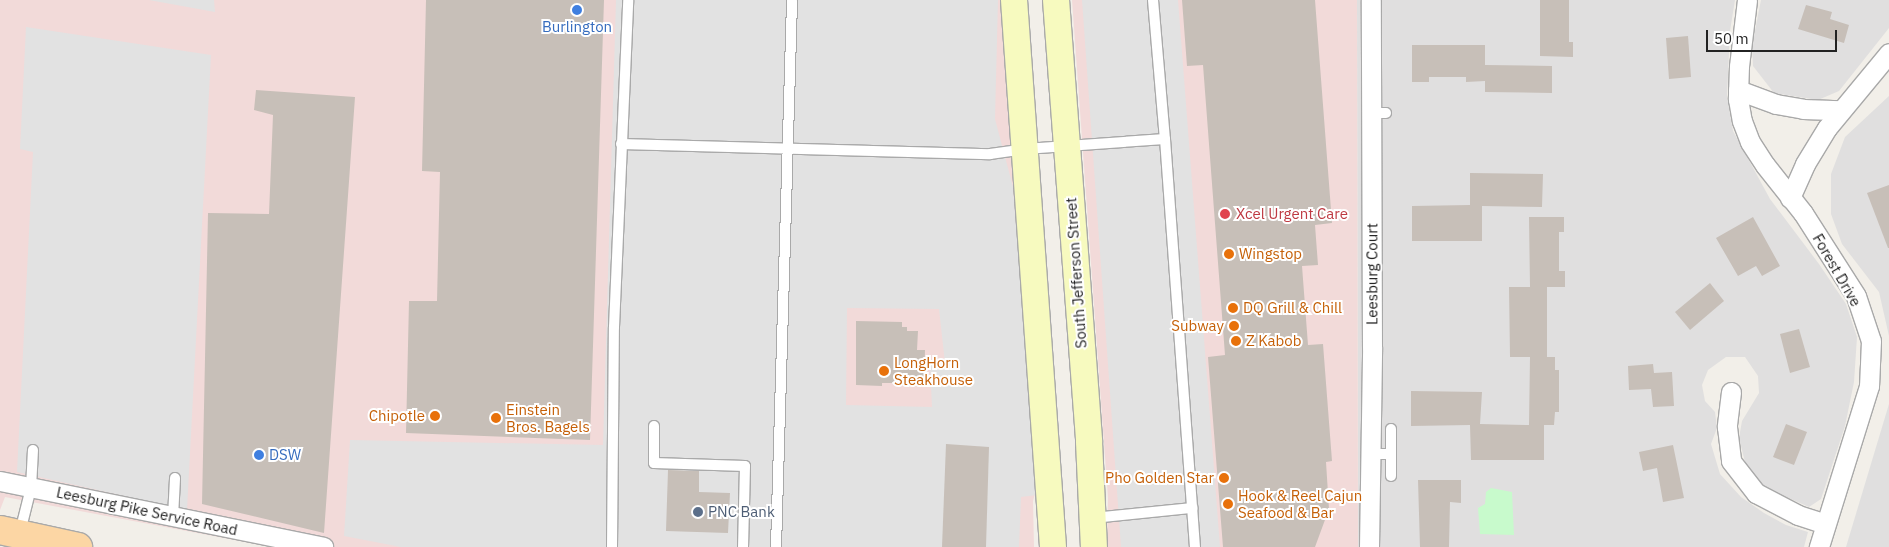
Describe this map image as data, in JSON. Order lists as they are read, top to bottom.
{
  "streets": {
    "street": [
      "Forest Drive",
      "South Jefferson Street",
      "Leesburg Court",
      "Leesburg Pike Service Road"
    ]
  },
  "places": [
    "Burlington",
    "Xcel Urgent Care",
    "Wingstop",
    "DQ Grill & Chill",
    "Subway",
    "Z Kabob",
    "LongHorn Steakhouse",
    "Chipotle",
    "Einstein Bros. Bagels",
    "DSW",
    "Pho Golden Star",
    "Hook & Reel Cajun Seafood & Bar",
    "PNC Bank"
  ],
  "scale_bar": "50 m"
}
